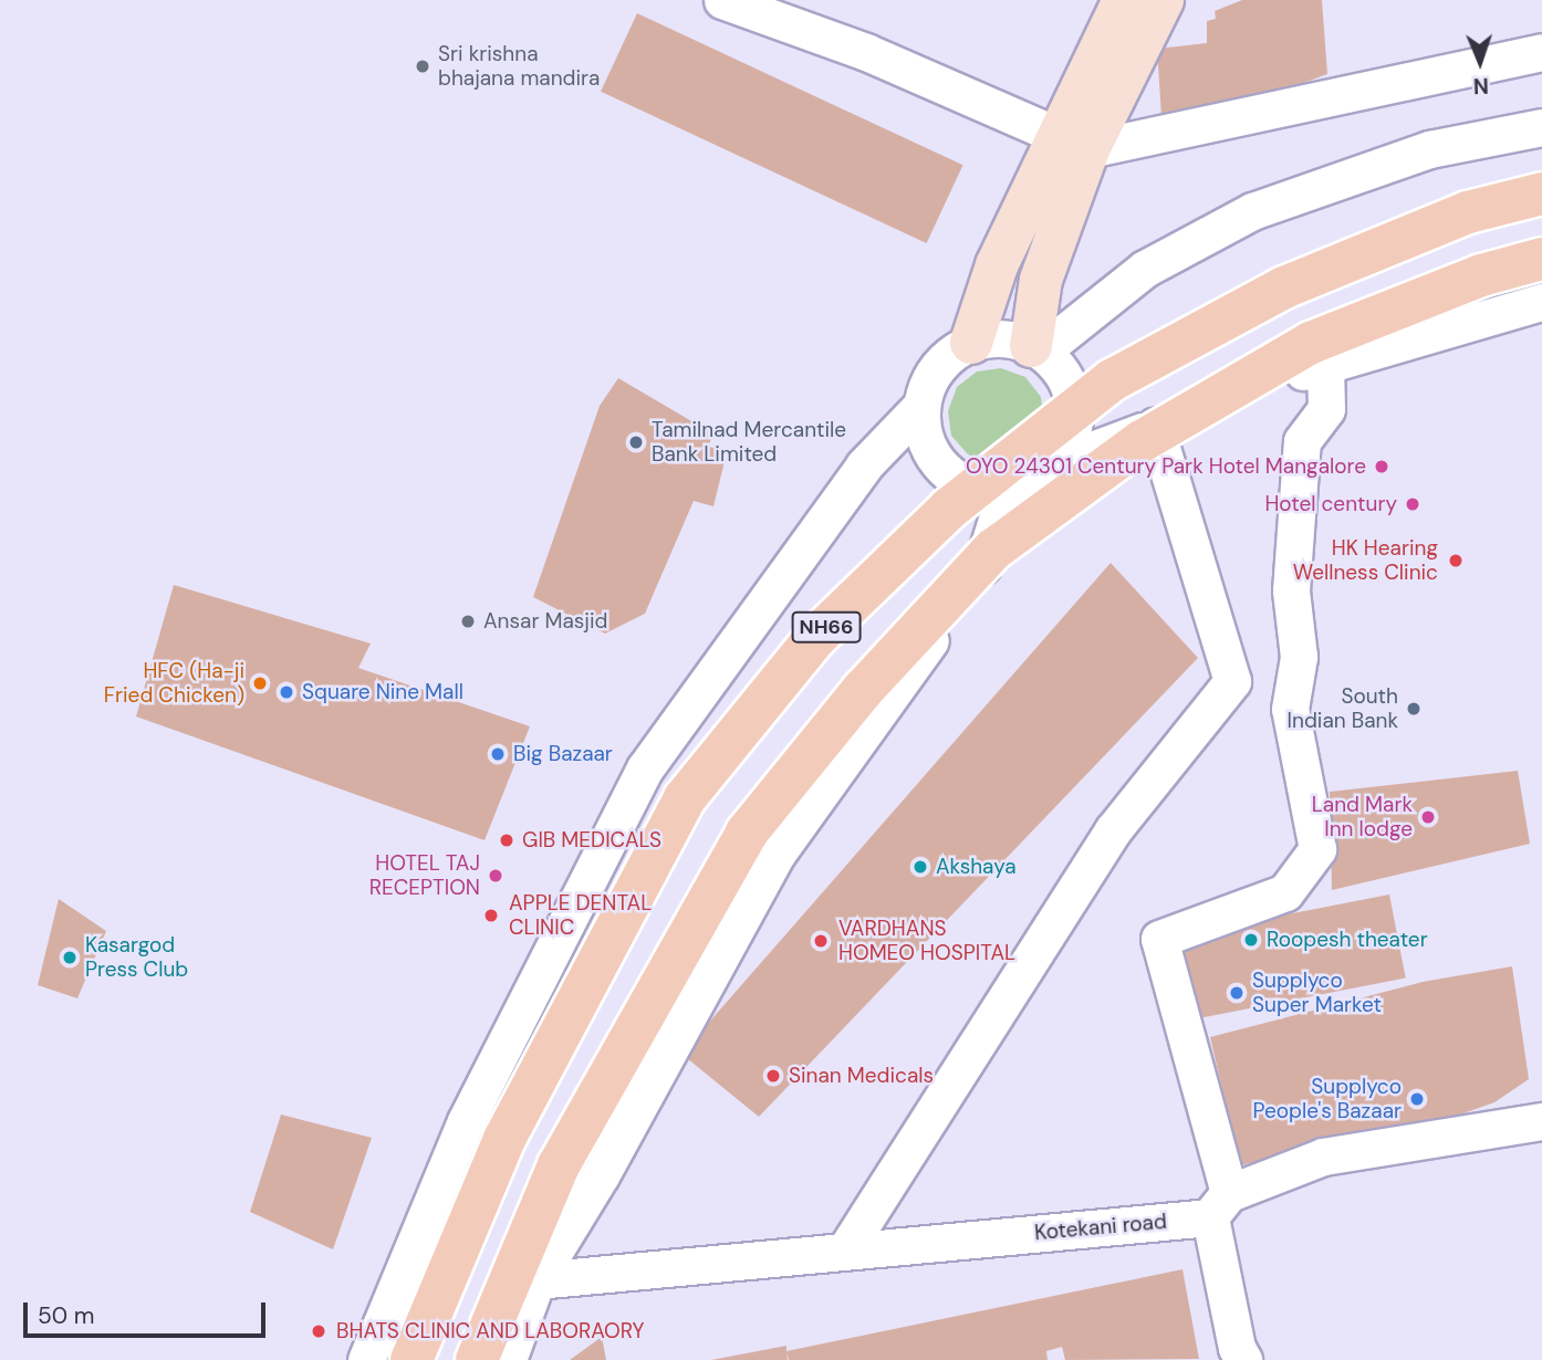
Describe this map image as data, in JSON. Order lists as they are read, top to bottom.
{
  "streets": {
    "highway": ["NH66"],
    "street": ["Kotekani road"]
  },
  "places": [
    "Sri krishna bhajana mandira",
    "Tamilnad Mercantile Bank Limited",
    "OYO 24301 Century Park Hotel Mangalore",
    "Hotel century",
    "HK Hearing Wellness Clinic",
    "Ansar Masjid",
    "HFC (Ha-ji Fried Chicken)",
    "Square Nine Mall",
    "South Indian Bank",
    "Big Bazaar",
    "Land Mark Inn lodge",
    "GIB MEDICALS",
    "Akshaya",
    "HOTEL TAJ RECEPTION",
    "APPLE DENTAL CLINIC",
    "Roopesh theater",
    "VARDHANS HOMEO HOSPITAL",
    "Kasargod Press Club",
    "Supplyco Super Market",
    "Sinan Medicals",
    "Supplyco People's Bazaar",
    "BHATS CLINIC AND LABORAORY"
  ],
  "scale_bar": "50 m",
  "north": "bottom"
}
